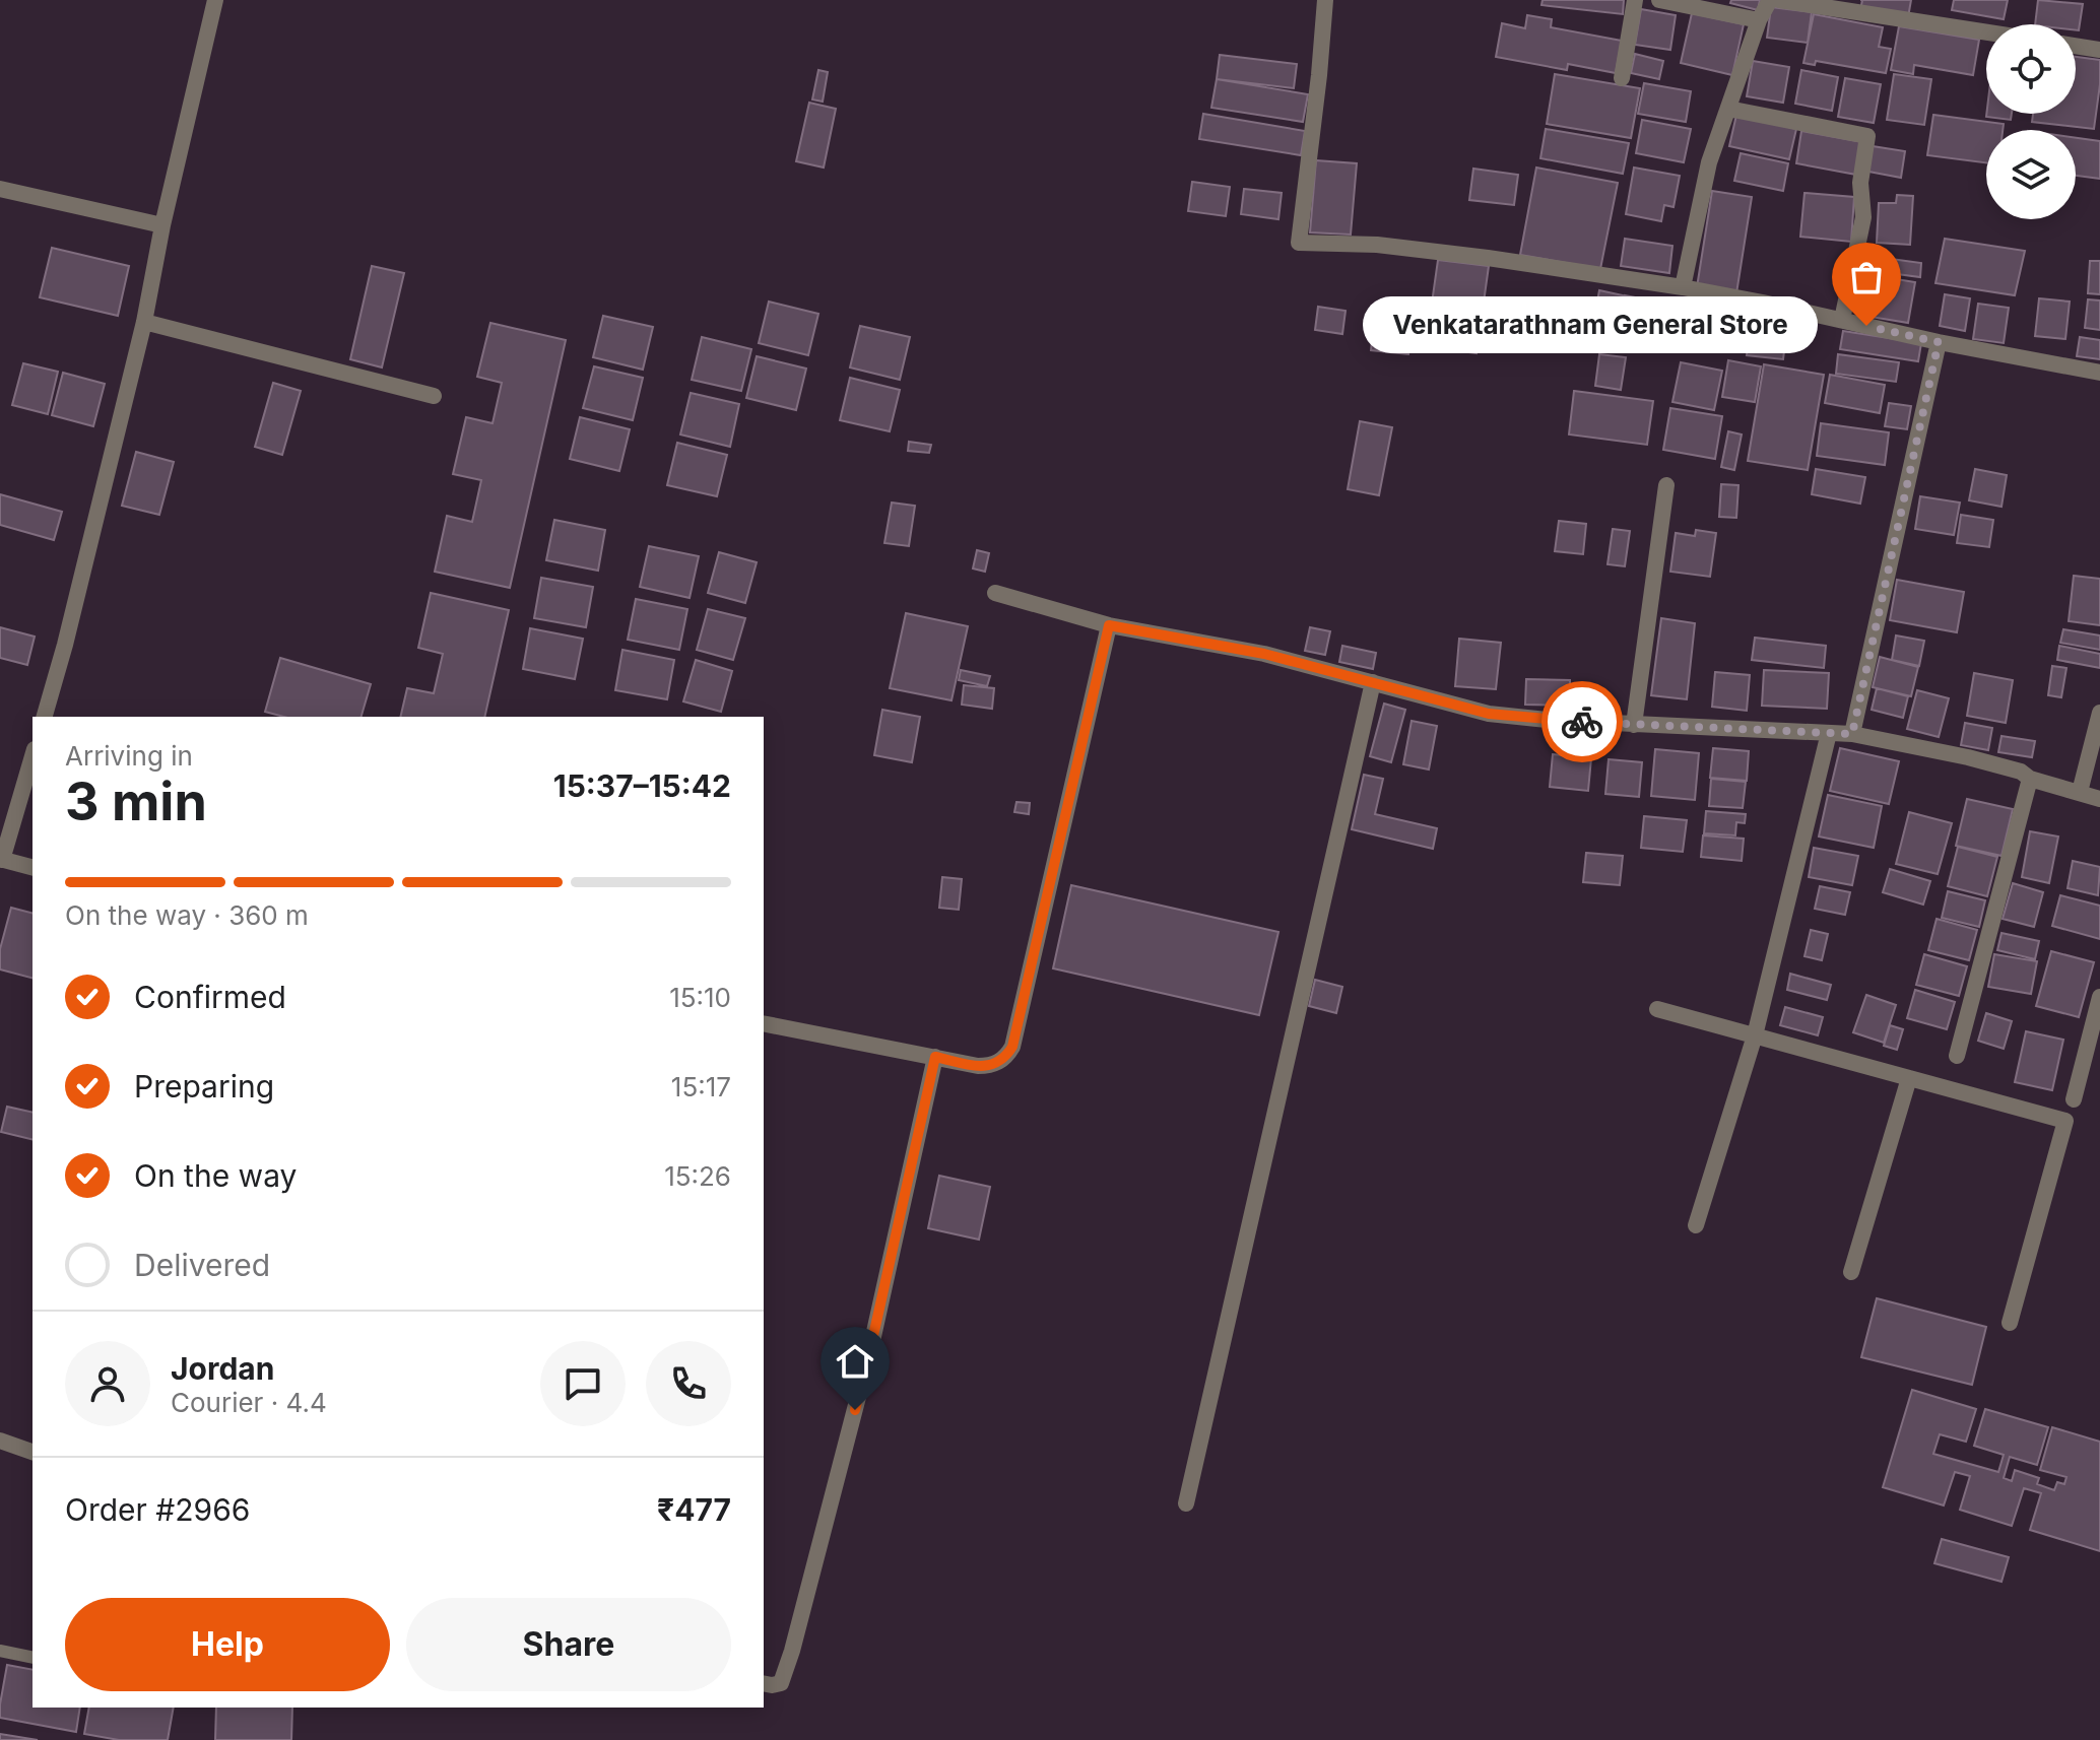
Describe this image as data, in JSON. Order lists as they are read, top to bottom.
{
  "places": ["Venkatarathnam General Store"],
  "page": {
    "bubble": "Venkatarathnam General Store",
    "heading": ["3 min", "Arriving in", "15:37–15:42"],
    "panel": [
      "Jordan",
      "Courier · 4.4",
      "Order #2966",
      "₹477"
    ],
    "bar": "On the way · 360 m",
    "list": [
      ["Confirmed", "15:10"],
      ["Preparing", "15:17"],
      ["On the way", "15:26"],
      "Delivered"
    ],
    "buttons": ["Help", "Share"]
  }
}
